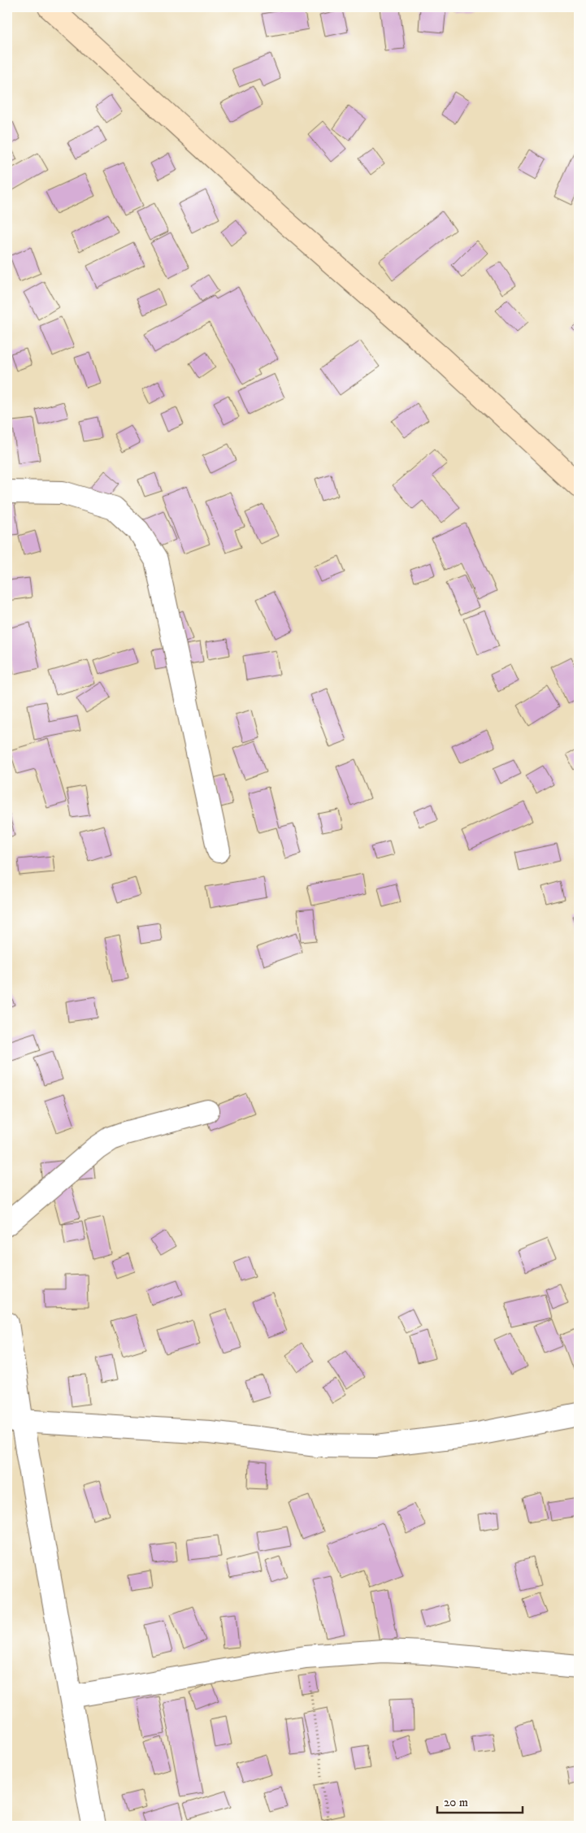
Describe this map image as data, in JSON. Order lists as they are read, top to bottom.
{
  "scale_bar": "20 m"
}
